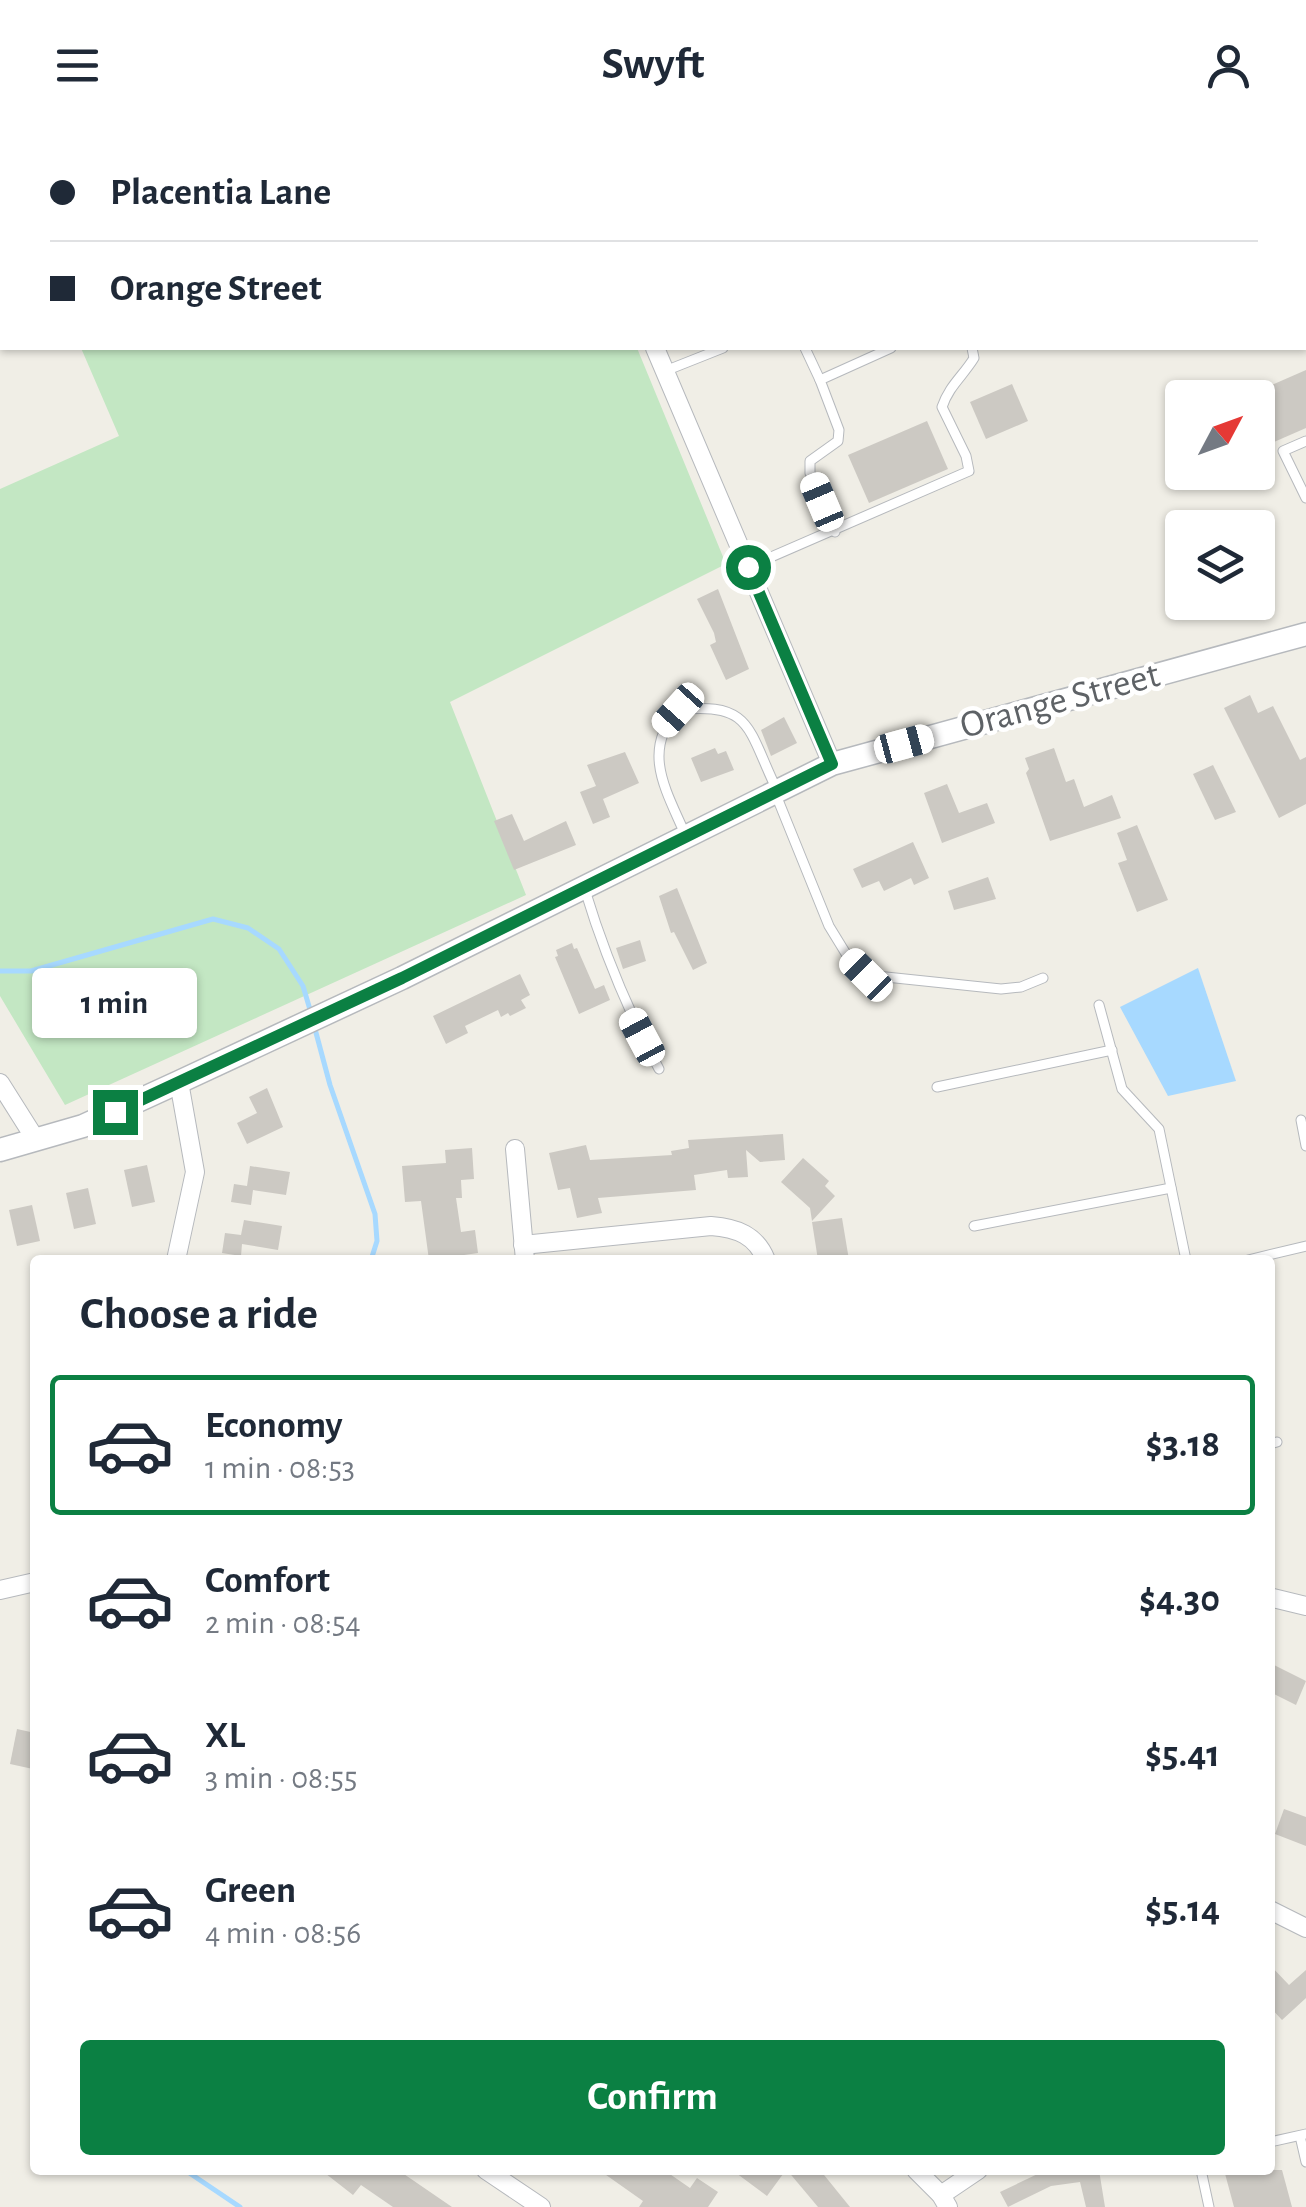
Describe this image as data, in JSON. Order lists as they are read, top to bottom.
{
  "streets": {
    "street": ["Orange Street"]
  },
  "north": "top right",
  "page": {
    "header": "Swyft",
    "banner": ["Placentia Lane", "Orange Street"],
    "bubble": "1 min",
    "heading": "Choose a ride",
    "list": [
      {
        "name": "Economy",
        "note": "1 min · 08:53",
        "value": "$3.18"
      },
      {
        "name": "Comfort",
        "note": "2 min · 08:54",
        "value": "$4.30"
      },
      {
        "name": "XL",
        "note": "3 min · 08:55",
        "value": "$5.41"
      },
      {
        "name": "Green",
        "note": "4 min · 08:56",
        "value": "$5.14"
      }
    ],
    "buttons": "Confirm"
  }
}
